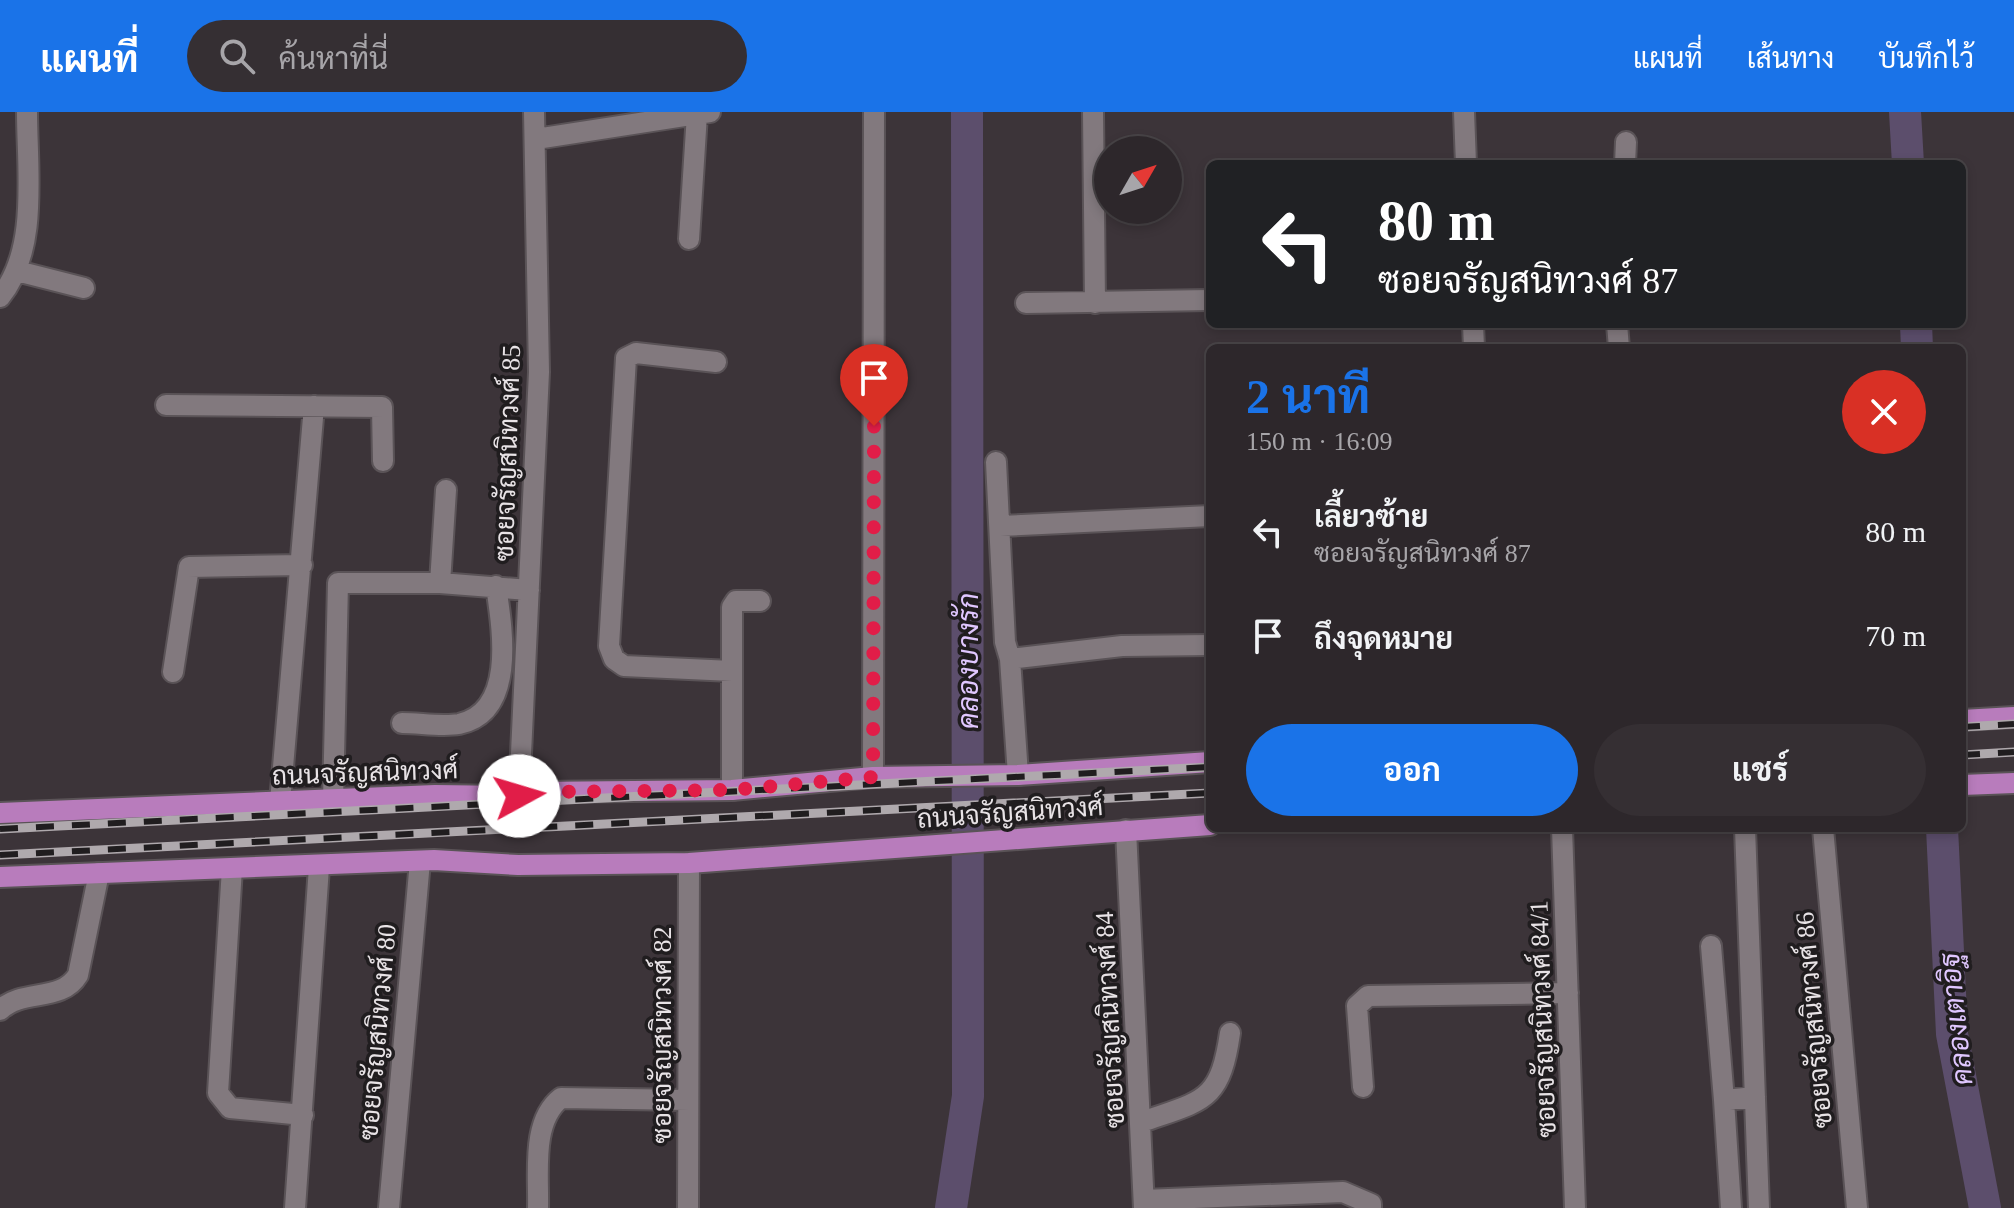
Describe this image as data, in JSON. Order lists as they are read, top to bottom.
{
  "streets": {
    "main road": ["ถนนจรัญสนิทวงศ์"],
    "street": [
      "ซอยจรัญสนิทวงศ์ 85",
      "ซอยจรัญสนิทวงศ์ 84/1",
      "ซอยจรัญสนิทวงศ์ 84",
      "ซอยจรัญสนิทวงศ์ 86",
      "ซอยจรัญสนิทวงศ์ 80",
      "ซอยจรัญสนิทวงศ์ 82"
    ]
  },
  "crossings": [
    ["ซอยจรัญสนิทวงศ์ 85", "ถนนจรัญสนิทวงศ์"],
    ["ถนนจรัญสนิทวงศ์", "ซอยจรัญสนิทวงศ์ 84"],
    ["ถนนจรัญสนิทวงศ์", "ซอยจรัญสนิทวงศ์ 80"],
    ["ถนนจรัญสนิทวงศ์", "ซอยจรัญสนิทวงศ์ 82"]
  ],
  "water": ["คลองบางรัก", "คลองเตาอิฐ"],
  "north": "top right",
  "page": {
    "header": "แผนที่",
    "search": "ค้นหาที่นี่",
    "nav": ["แผนที่", "เส้นทาง", "บันทึกไว้"],
    "turn": ["80 m", "ซอยจรัญสนิทวงศ์ 87"],
    "heading": ["2 นาที", "150 m · 16:09"],
    "list": [
      {
        "name": "เลี้ยวซ้าย",
        "note": "ซอยจรัญสนิทวงศ์ 87",
        "value": "80 m"
      },
      {
        "name": "ถึงจุดหมาย",
        "value": "70 m"
      }
    ],
    "buttons": ["ออก", "แชร์"]
  }
}
